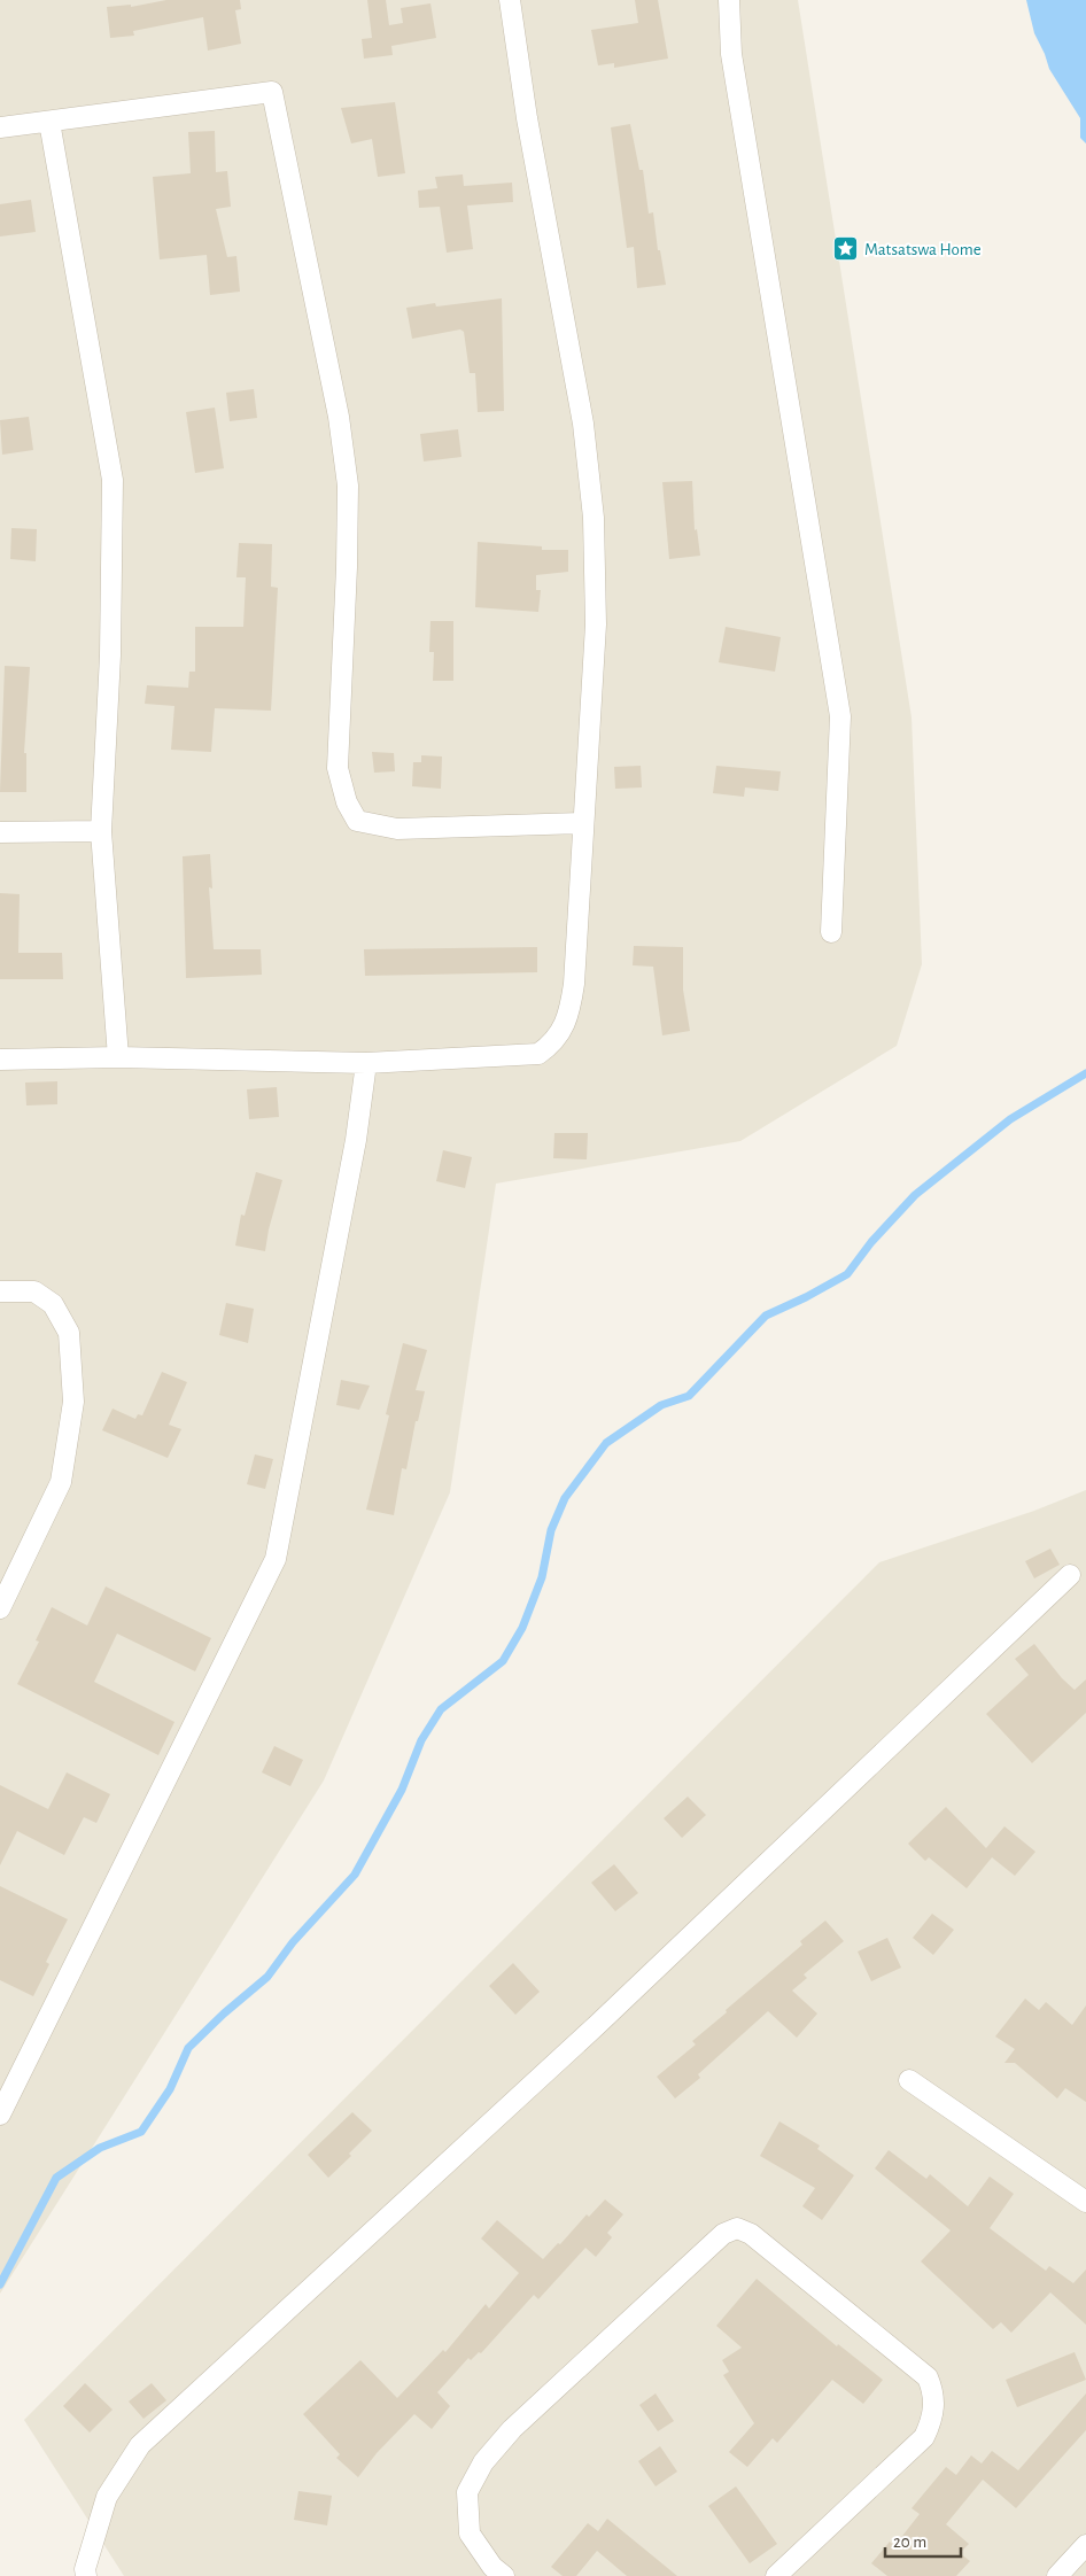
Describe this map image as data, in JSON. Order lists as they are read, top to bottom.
{
  "places": {
    "place": ["Matsatswa Home"]
  },
  "scale_bar": "20 m"
}
